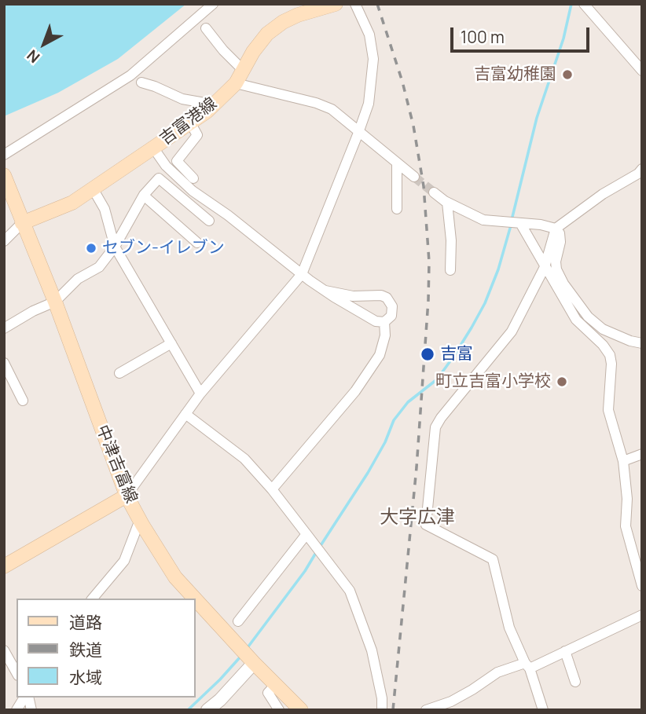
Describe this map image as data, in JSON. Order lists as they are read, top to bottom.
{
  "streets": {
    "main road": ["吉富港線", "中津吉富線"]
  },
  "crossings": [
    ["吉富港線", "中津吉富線"]
  ],
  "districts": ["大字広津"],
  "places": [
    "吉富幼稚園",
    "セブン-イレブン",
    "吉富",
    "町立吉富小学校"
  ],
  "legend": ["道路", "鉄道", "水域"],
  "scale_bar": "100 m",
  "north": "bottom left"
}
